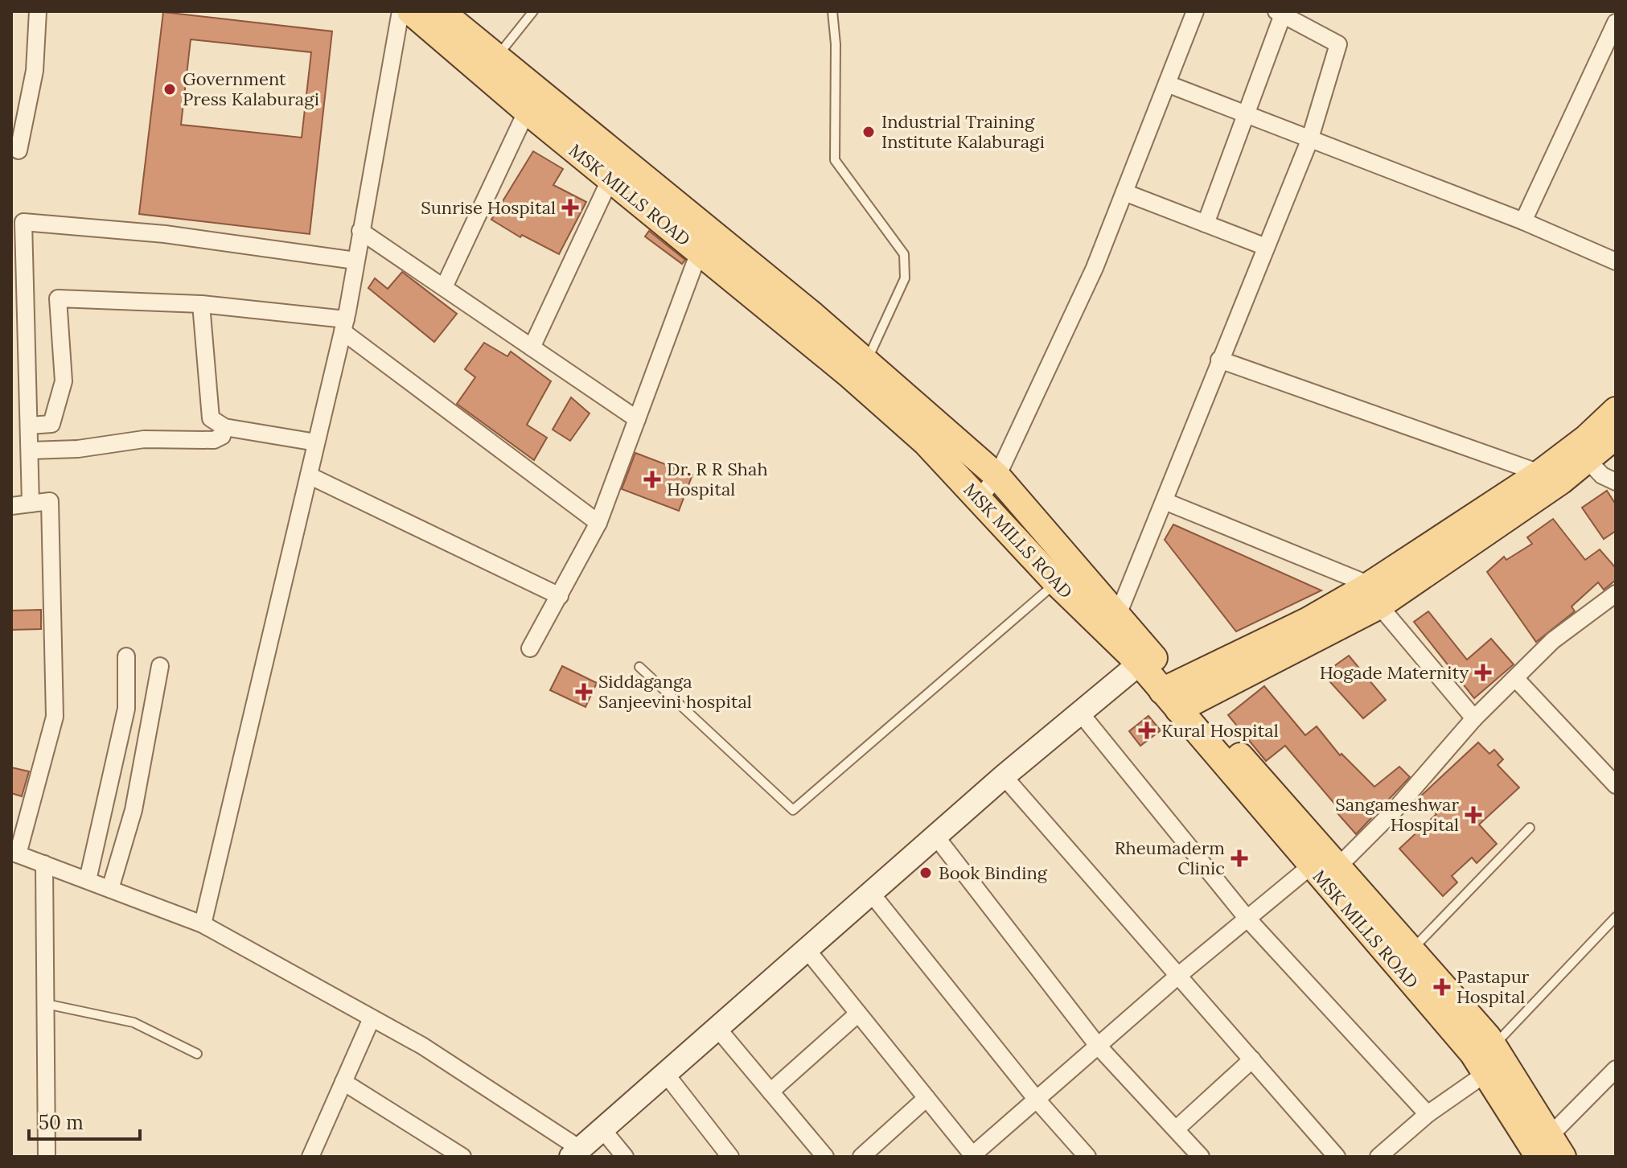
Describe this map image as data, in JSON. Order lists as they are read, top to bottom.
{
  "streets": {
    "main road": ["MSK MILLS ROAD"]
  },
  "places": {
    "other": ["Government Press Kalaburagi", "Industrial Training Institute Kalaburagi", "Book Binding"],
    "health": [
      "Sunrise Hospital",
      "Dr. R R Shah Hospital",
      "Hogade Maternity",
      "Siddaganga Sanjeevini hospital",
      "Kural Hospital",
      "Sangameshwar Hospital",
      "Rheumaderm Clinic",
      "Pastapur Hospital"
    ]
  },
  "scale_bar": "50 m"
}
